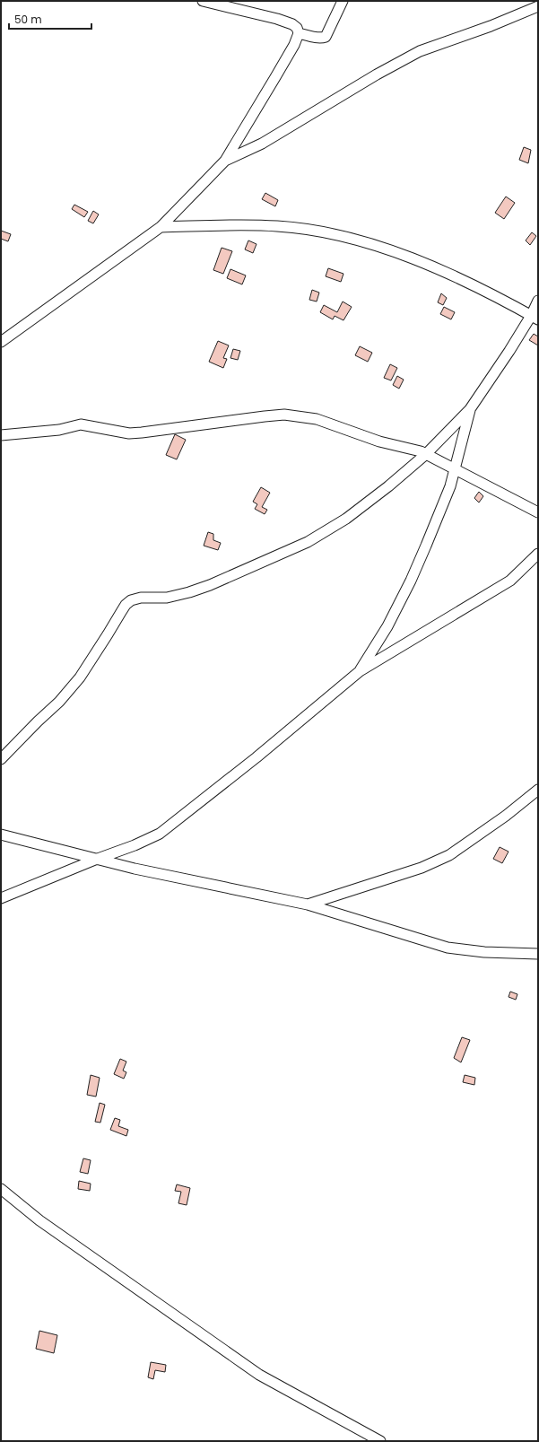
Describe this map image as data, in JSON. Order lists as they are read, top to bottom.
{
  "scale_bar": "50 m"
}
